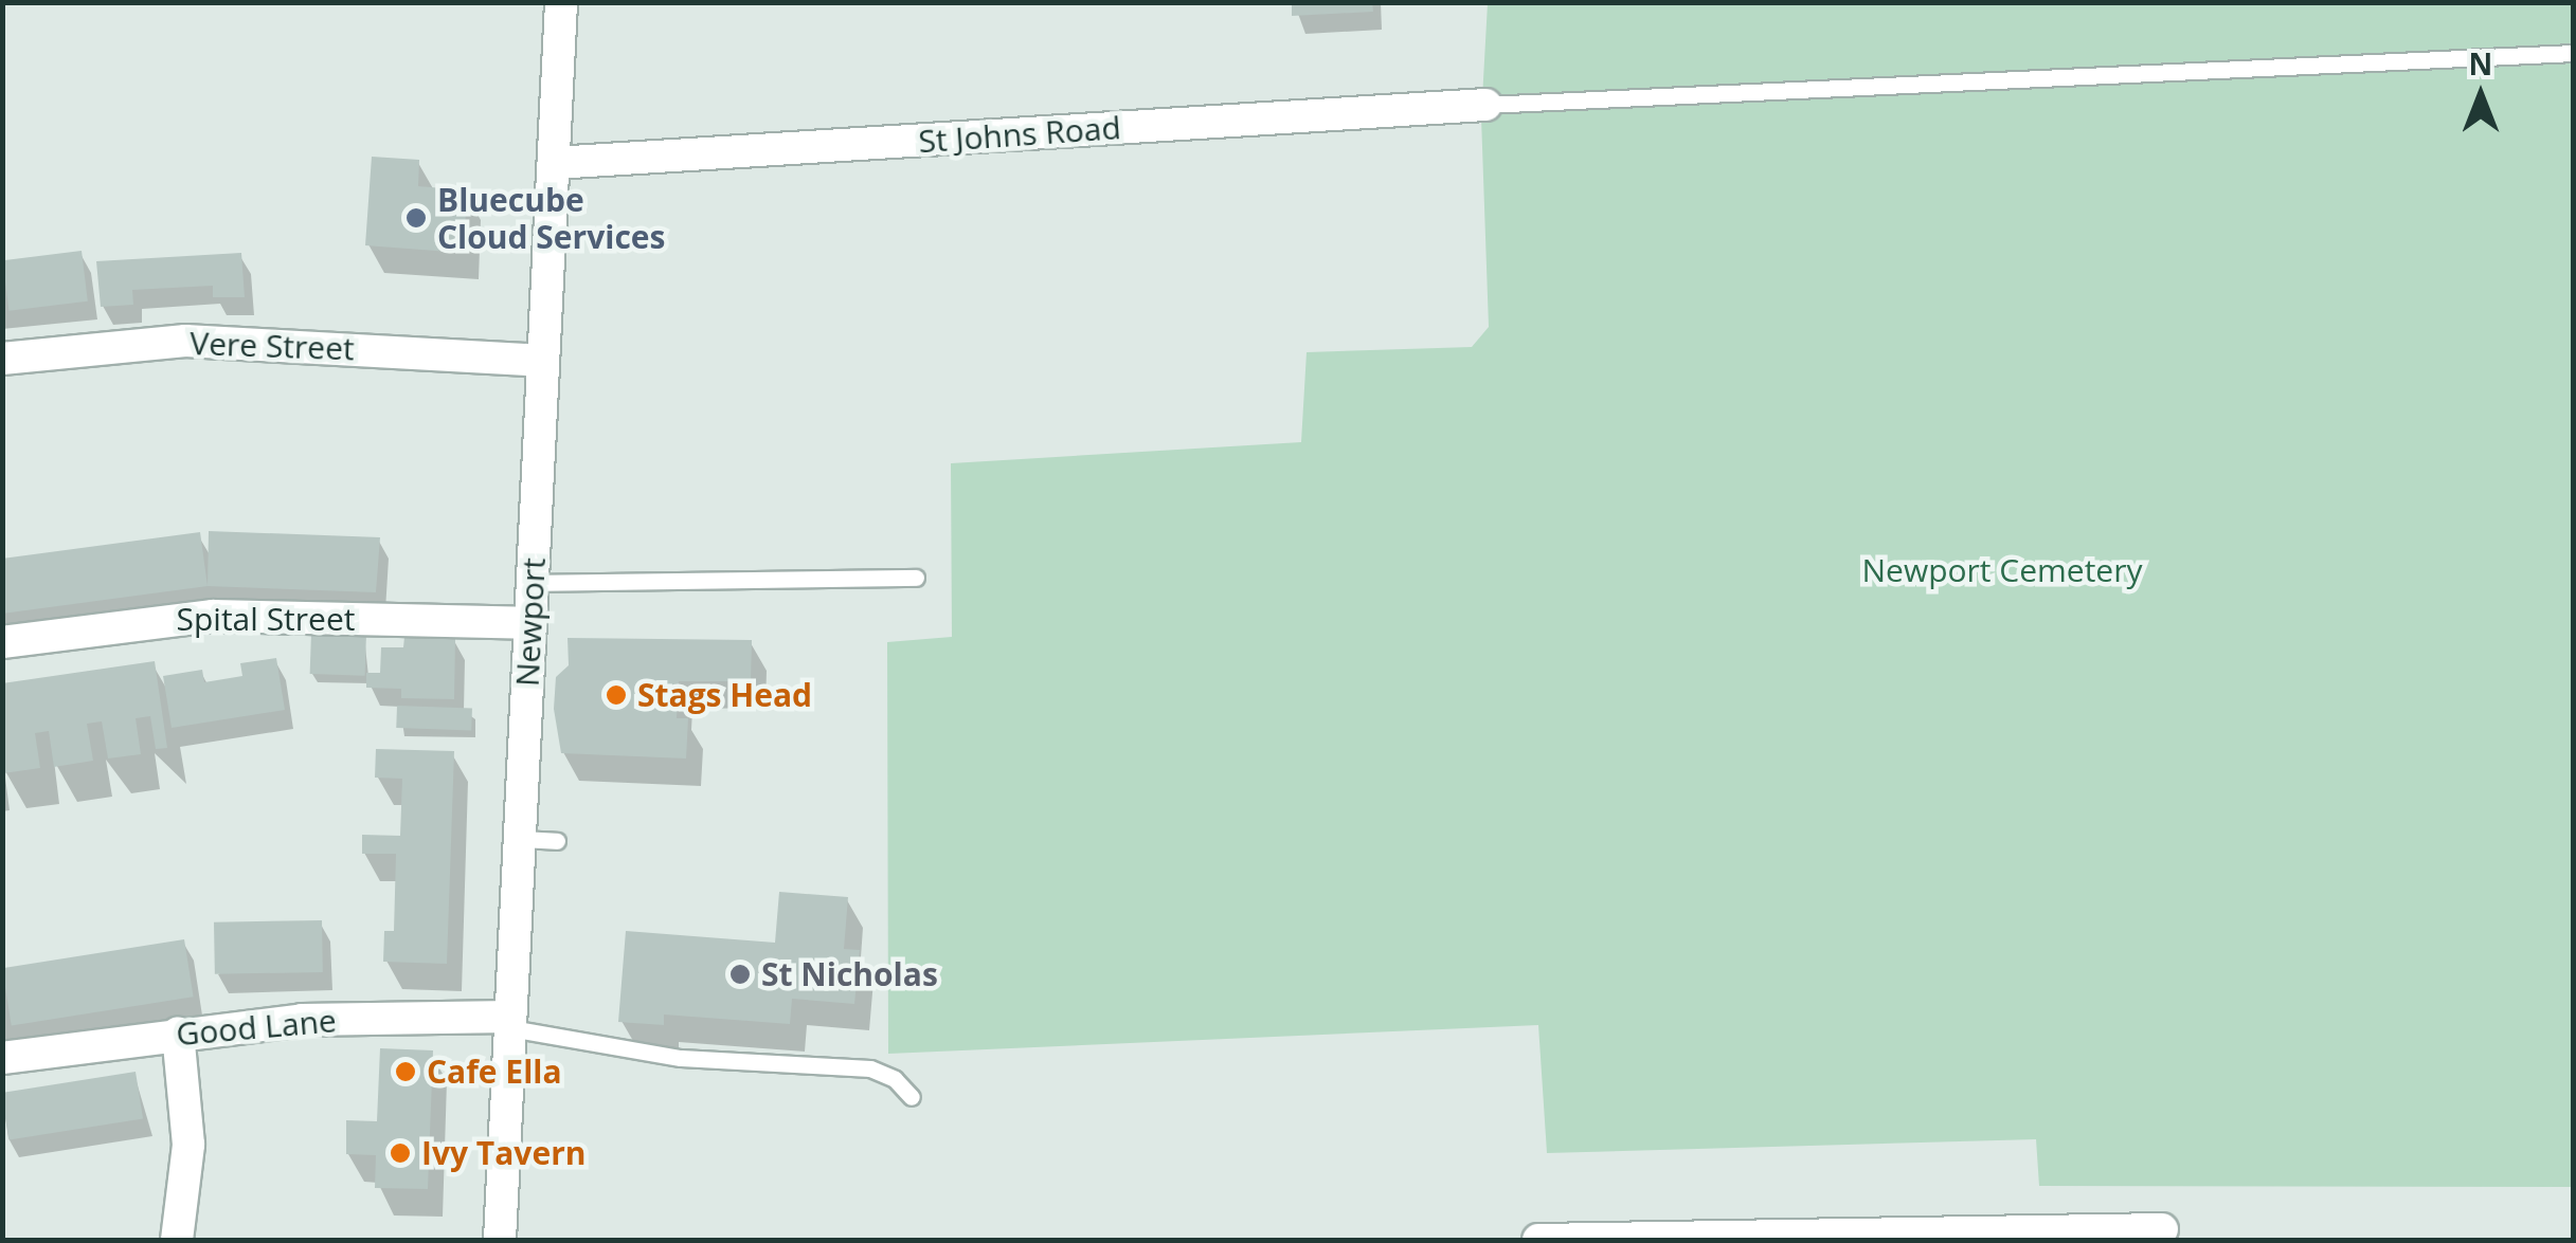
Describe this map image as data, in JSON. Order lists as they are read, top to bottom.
{
  "streets": {
    "street": [
      "St Johns Road",
      "Vere Street",
      "Spital Street",
      "Newport",
      "Good Lane"
    ]
  },
  "crossings": [
    ["St Johns Road", "Newport"],
    ["Vere Street", "Newport"],
    ["Spital Street", "Newport"],
    ["Newport", "Good Lane"]
  ],
  "parks": ["Newport Cemetery"],
  "places": [
    "Bluecube Cloud Services",
    "Stags Head",
    "St Nicholas",
    "Cafe Ella",
    "Ivy Tavern"
  ],
  "north": "top"
}
